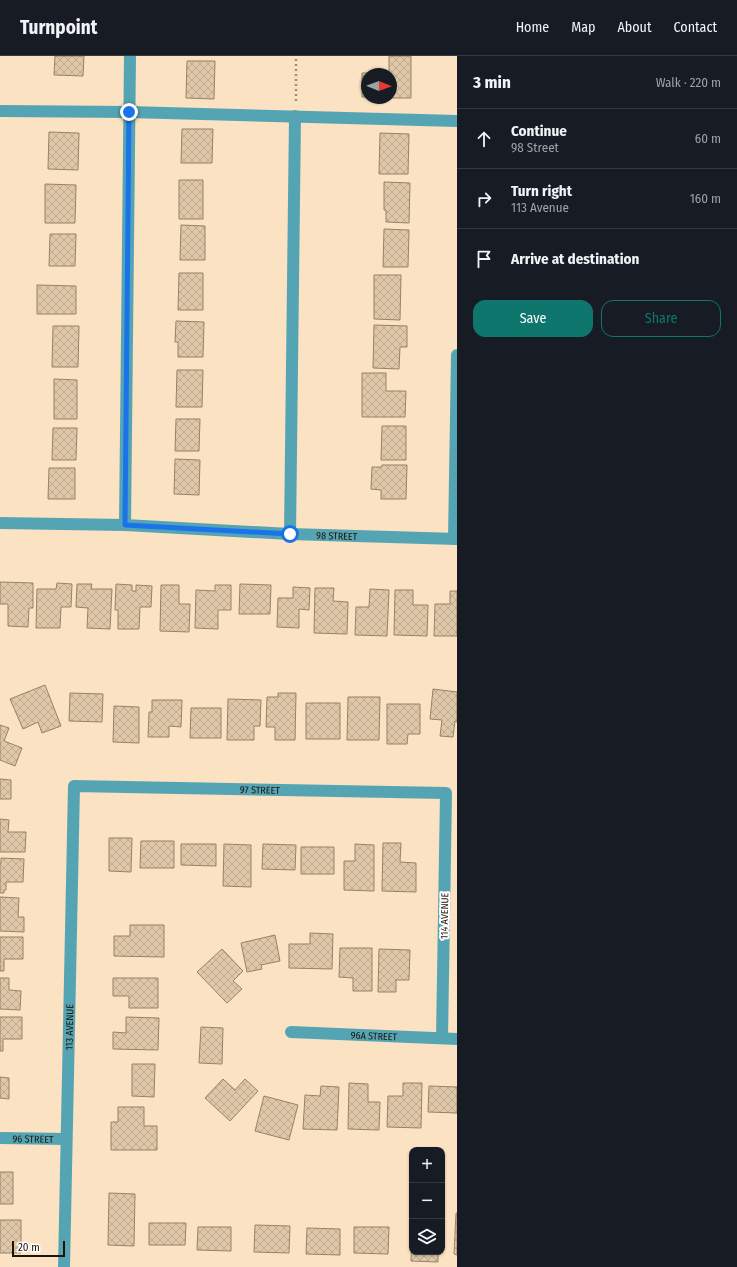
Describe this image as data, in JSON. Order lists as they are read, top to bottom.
{
  "streets": {
    "street": [
      "98 STREET",
      "97 STREET",
      "114 AVENUE",
      "113 AVENUE",
      "96A STREET",
      "96 STREET"
    ]
  },
  "crossings": [
    ["97 STREET", "114 AVENUE"],
    ["97 STREET", "113 AVENUE"],
    ["114 AVENUE", "96A STREET"],
    ["113 AVENUE", "96 STREET"]
  ],
  "scale_bar": "20 m",
  "north": "right",
  "page": {
    "header": "Turnpoint",
    "nav": [
      "Home",
      "Map",
      "About",
      "Contact"
    ],
    "heading": ["3 min", "Walk · 220 m"],
    "list": [
      ["Continue", "98 Street", "60 m"],
      ["Turn right", "113 Avenue", "160 m"],
      "Arrive at destination"
    ],
    "buttons": ["Save", "Share"],
    "map_buttons": ["+", "−"],
    "scale": "20 m"
  }
}
